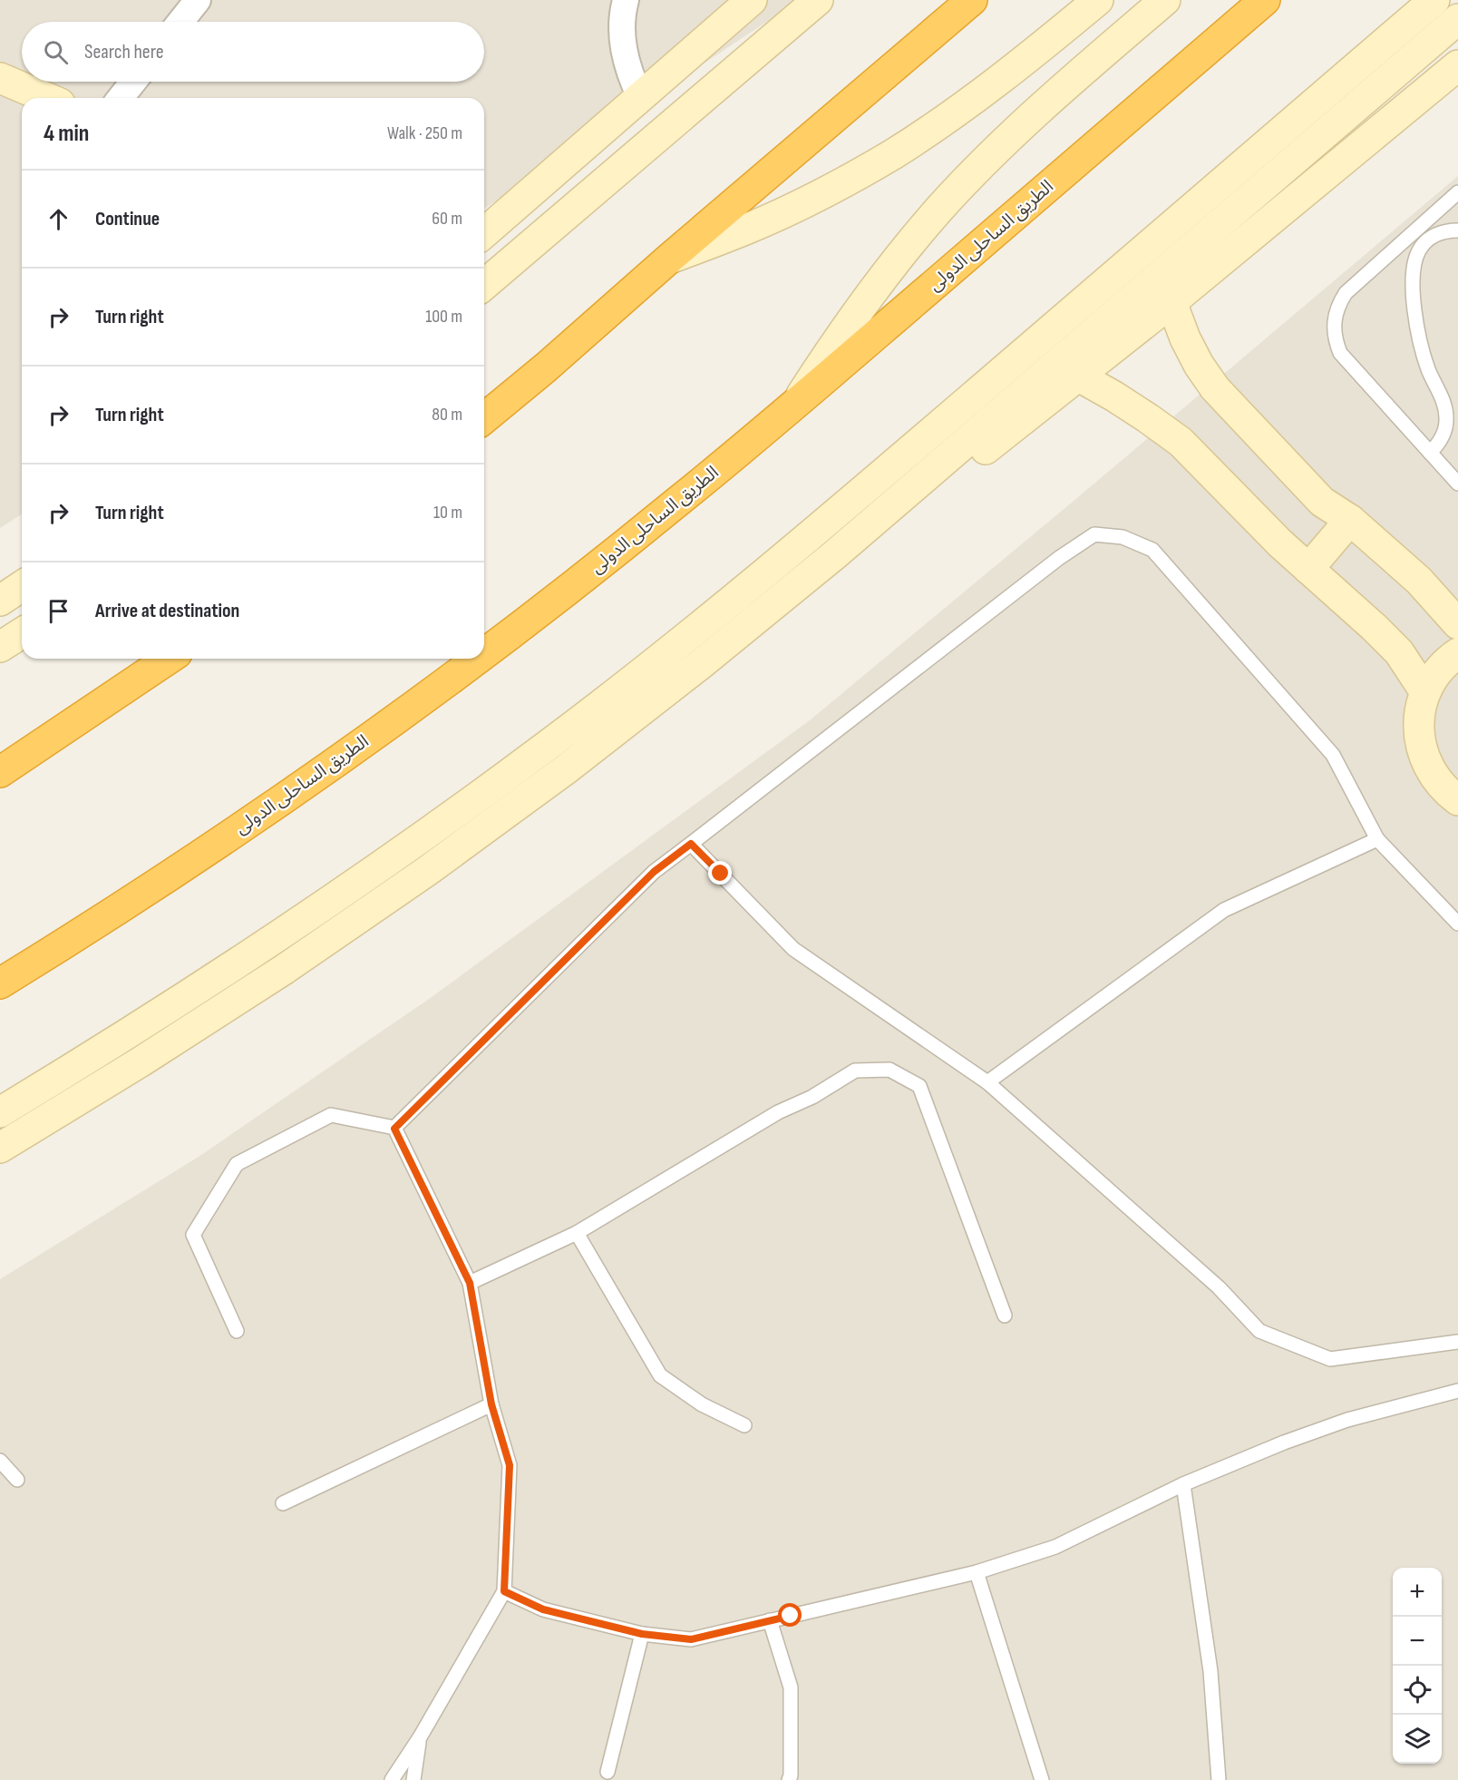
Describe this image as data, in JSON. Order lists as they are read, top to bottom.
{
  "streets": {
    "highway": ["الطريق الساحلى الدولى"]
  },
  "page": {
    "search": "Search here",
    "heading": ["4 min", "Walk · 250 m"],
    "list": [
      ["Continue", "60 m"],
      ["Turn right", "100 m"],
      ["Turn right", "80 m"],
      ["Turn right", "10 m"],
      "Arrive at destination"
    ],
    "map_buttons": ["+", "−"]
  }
}
